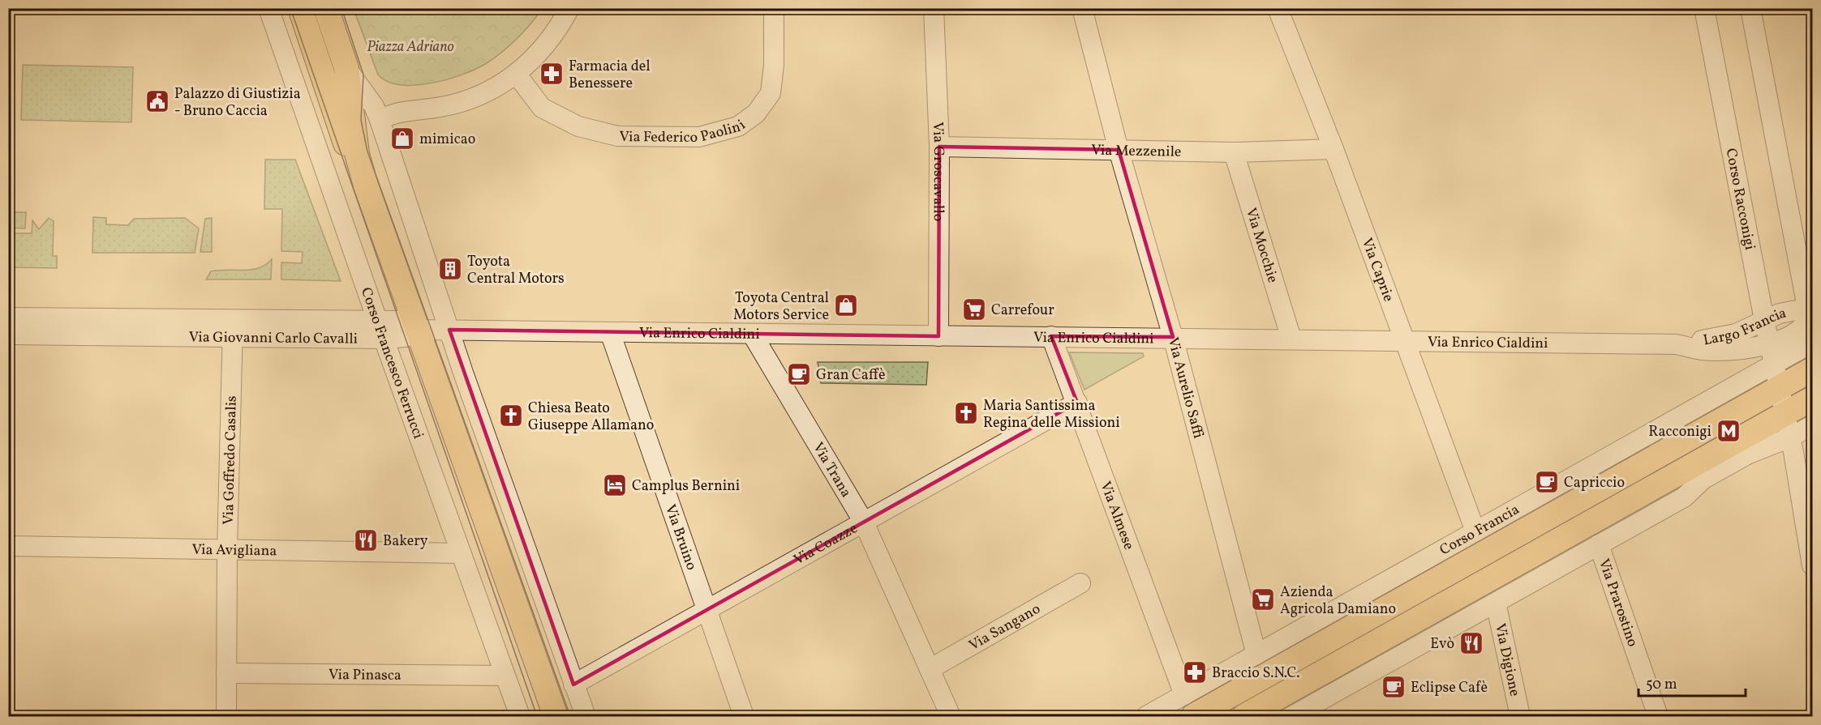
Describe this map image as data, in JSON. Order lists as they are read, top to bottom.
{
  "streets": {
    "main road": ["Corso Francia"],
    "street": [
      "Via Federico Paolini",
      "Via Mezzenile",
      "Via Groscavallo",
      "Corso Racconigi",
      "Via Mocchie",
      "Via Caprie",
      "Largo Francia",
      "Via Enrico Cialdini",
      "Via Giovanni Carlo Cavalli",
      "Corso Francesco Ferrucci",
      "Via Aurelio Saffi",
      "Via Goffredo Casalis",
      "Via Trana",
      "Via Almese",
      "Via Bruino",
      "Via Coazze",
      "Via Avigliana",
      "Via Prarostino",
      "Via Sangano",
      "Via Digione",
      "Via Pinasca"
    ]
  },
  "crossings": [
    ["Via Mezzenile", "Via Groscavallo"],
    ["Via Mezzenile", "Via Mocchie"],
    ["Via Mezzenile", "Via Caprie"],
    ["Via Mezzenile", "Via Aurelio Saffi"],
    ["Via Groscavallo", "Via Enrico Cialdini"],
    ["Corso Racconigi", "Largo Francia"],
    ["Corso Racconigi", "Via Enrico Cialdini"],
    ["Corso Racconigi", "Corso Francia"],
    ["Via Mocchie", "Via Enrico Cialdini"],
    ["Via Caprie", "Via Enrico Cialdini"],
    ["Via Caprie", "Corso Francia"],
    ["Largo Francia", "Via Enrico Cialdini"],
    ["Via Enrico Cialdini", "Via Giovanni Carlo Cavalli"],
    ["Via Enrico Cialdini", "Via Aurelio Saffi"],
    ["Via Enrico Cialdini", "Via Trana"],
    ["Via Enrico Cialdini", "Via Almese"],
    ["Via Enrico Cialdini", "Via Bruino"],
    ["Via Giovanni Carlo Cavalli", "Corso Francesco Ferrucci"],
    ["Via Giovanni Carlo Cavalli", "Via Goffredo Casalis"],
    ["Corso Francesco Ferrucci", "Via Avigliana"],
    ["Corso Francesco Ferrucci", "Via Pinasca"],
    ["Via Aurelio Saffi", "Corso Francia"],
    ["Via Goffredo Casalis", "Via Avigliana"],
    ["Via Goffredo Casalis", "Via Pinasca"],
    ["Via Trana", "Via Coazze"],
    ["Via Trana", "Via Sangano"],
    ["Via Almese", "Corso Francia"],
    ["Via Almese", "Via Coazze"],
    ["Via Bruino", "Via Coazze"]
  ],
  "parks": ["Piazza Adriano"],
  "places": {
    "pharmacy": ["Farmacia del Benessere", "Braccio S.N.C."],
    "public building": ["Palazzo di Giustizia - Bruno Caccia"],
    "shop": ["mimicao", "Toyota Central Motors Service"],
    "building": ["Toyota Central Motors"],
    "supermarket": ["Carrefour", "Azienda Agricola Damiano"],
    "cafe": ["Gran Caffè", "Capriccio", "Eclipse Cafè"],
    "church": ["Maria Santissima Regina delle Missioni", "Chiesa Beato Giuseppe Allamano"],
    "metro station": ["Racconigi"],
    "hotel": ["Camplus Bernini"],
    "restaurant": ["Bakery", "Evò"]
  },
  "scale_bar": "50 m"
}
